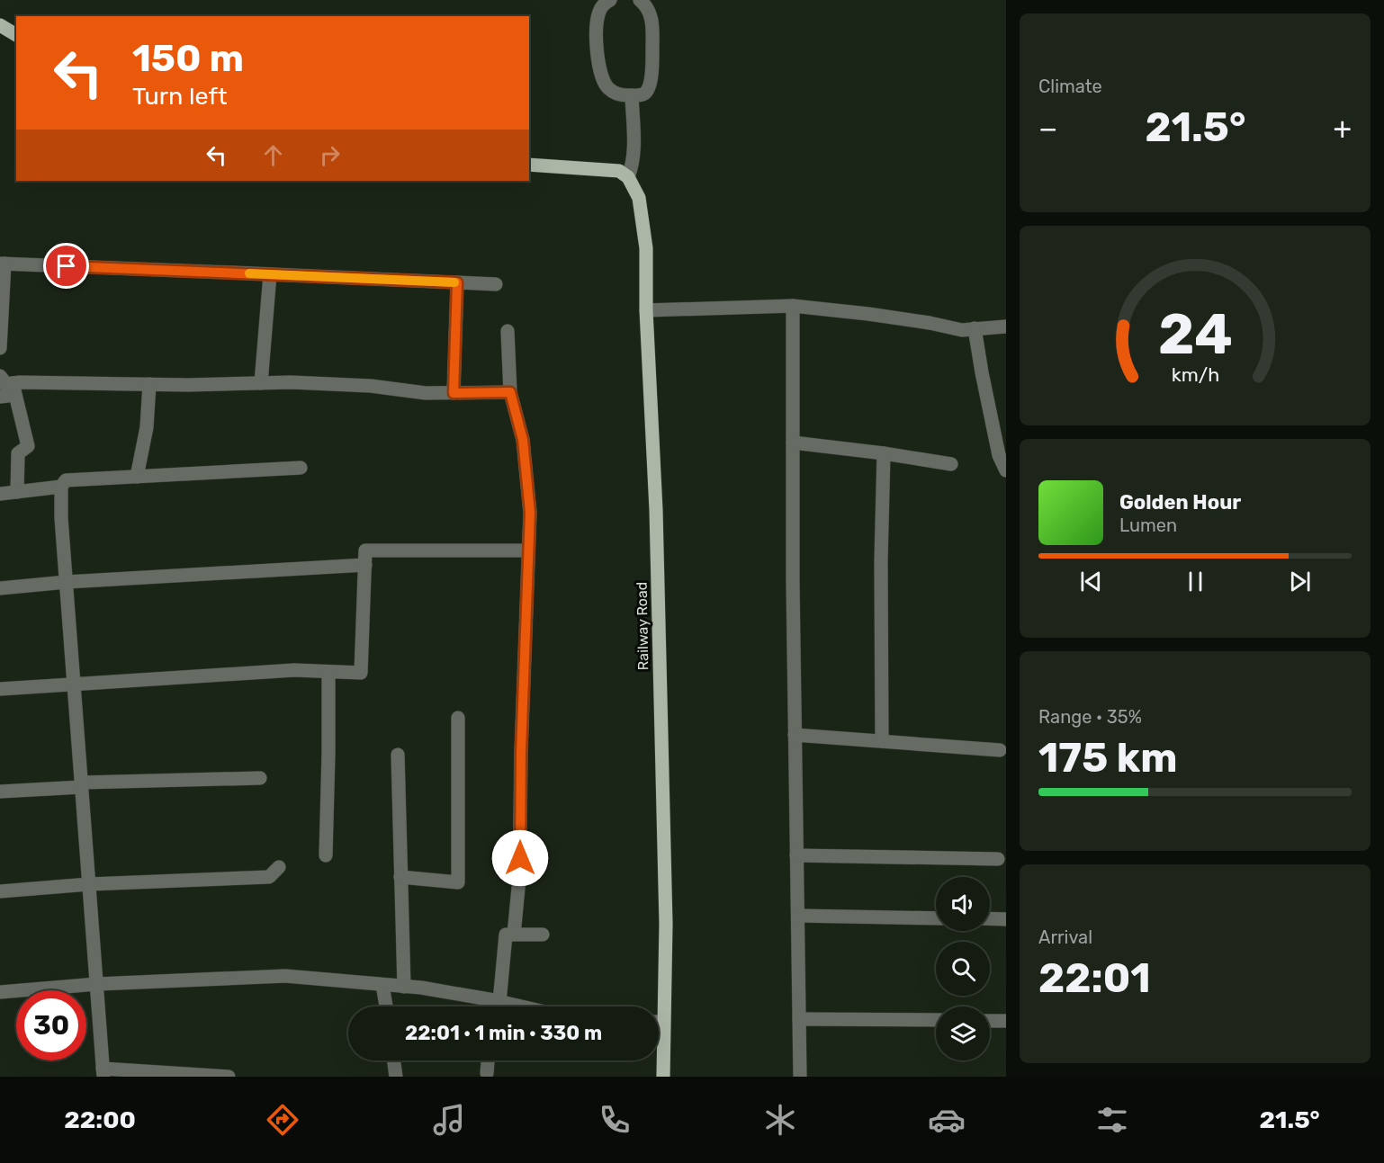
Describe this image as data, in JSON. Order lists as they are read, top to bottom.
{
  "streets": {
    "main road": ["Railway Road"]
  },
  "page": {
    "tile": [
      "Climate",
      ["Range · 35%", "175 km"],
      ["Arrival", "22:01"]
    ],
    "turn": ["150 m", "Turn left"],
    "heat": ["−", "21.5°", "+"],
    "song": ["Golden Hour", "Lumen"],
    "limit": "30",
    "trip": "22:01 · 1 min · 330 m",
    "tabs": ["22:00", "21.5°"],
    "gauge": ["24", "km/h"]
  }
}
